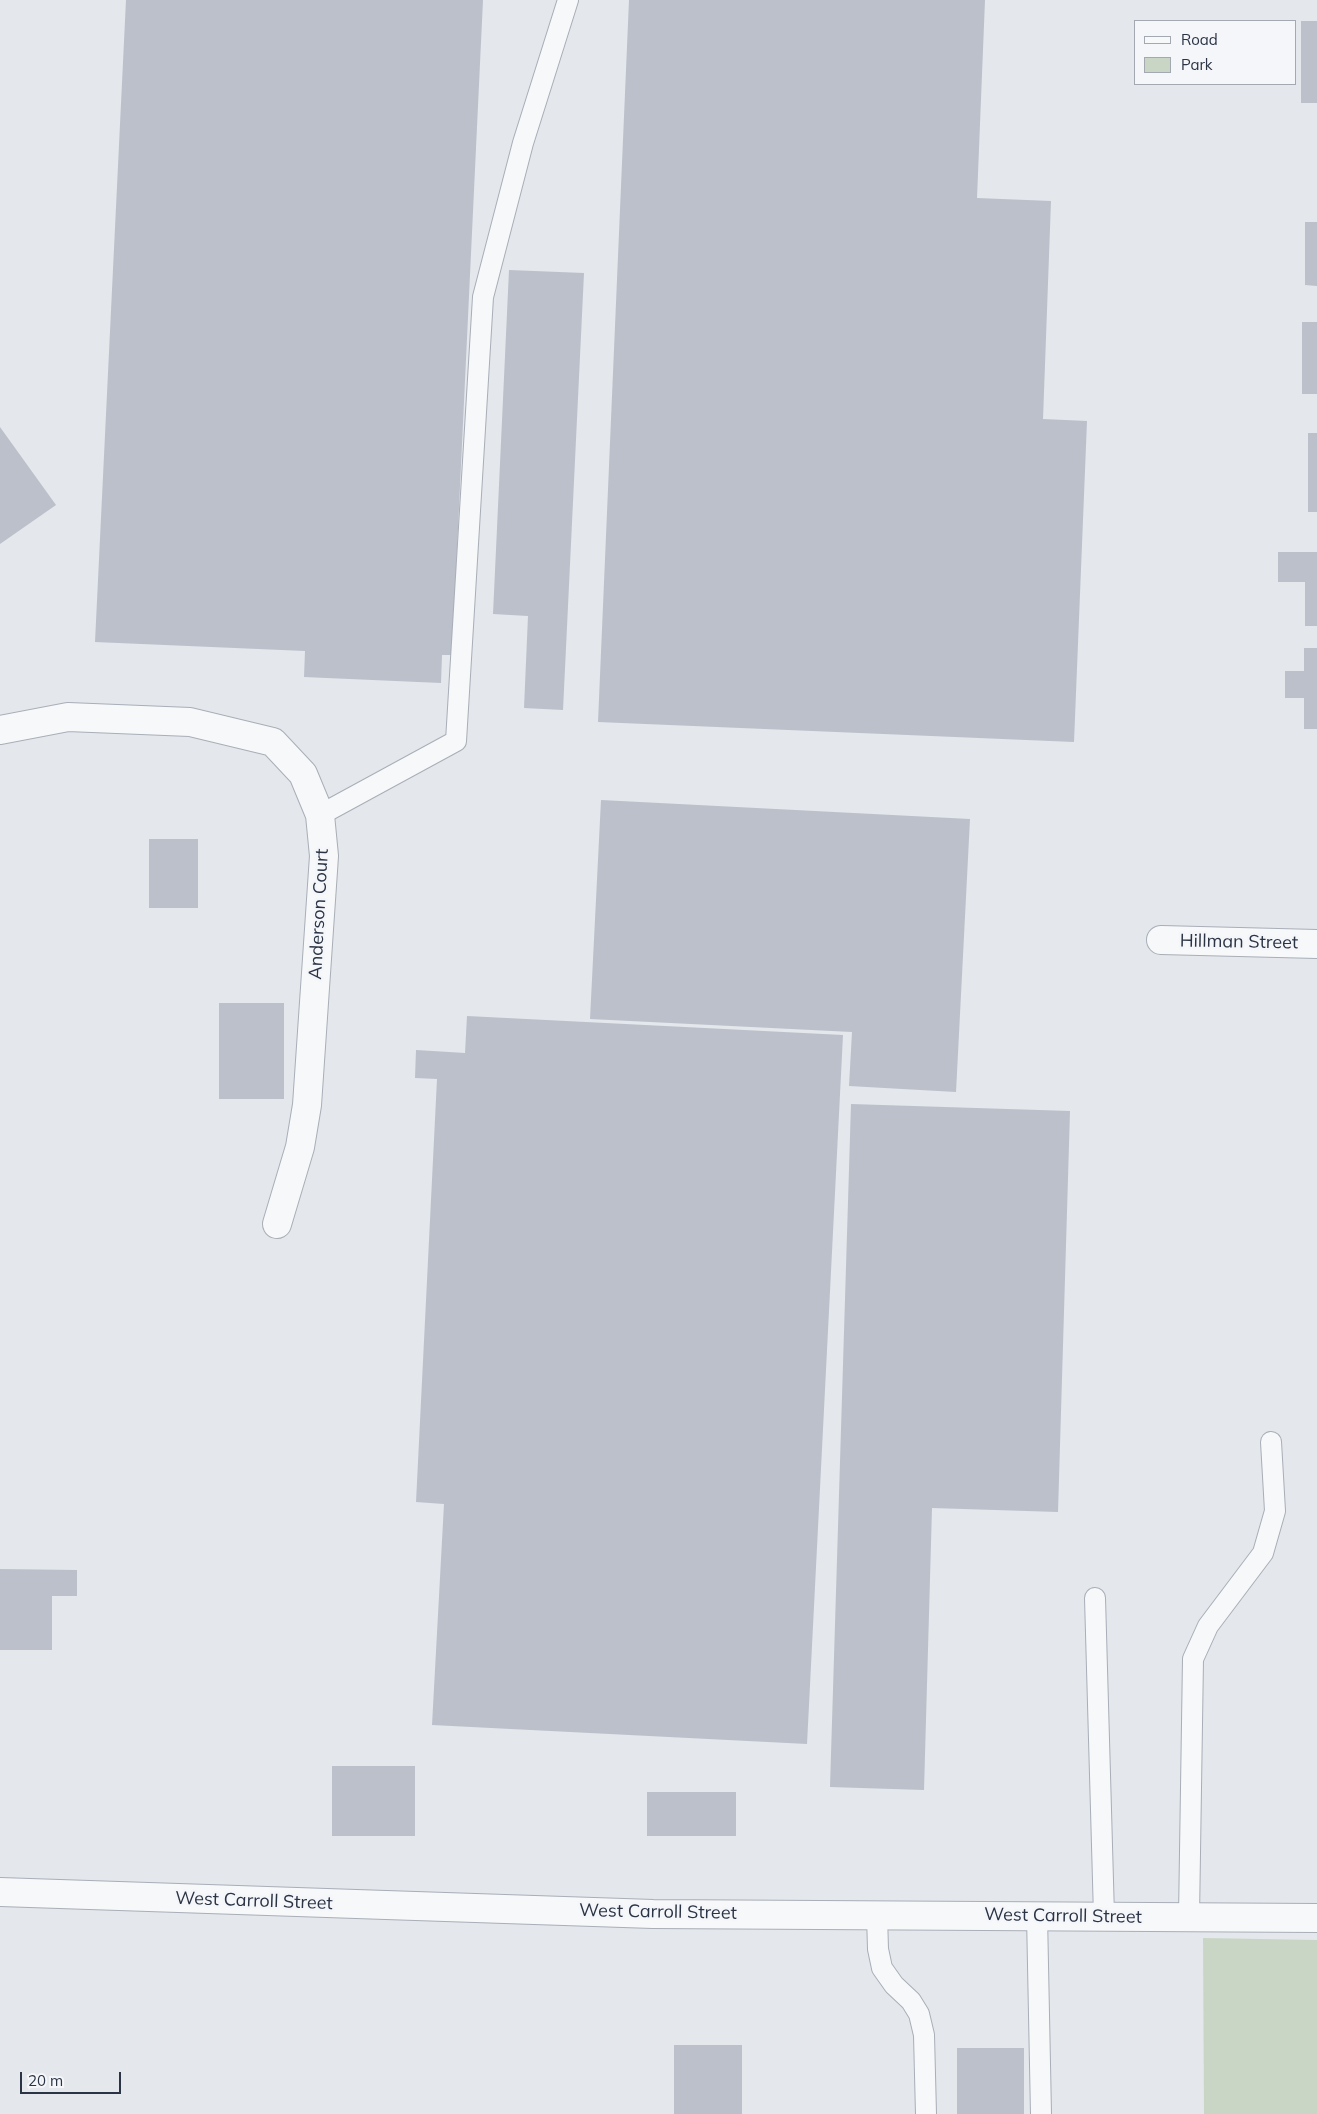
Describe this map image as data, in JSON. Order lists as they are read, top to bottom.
{
  "streets": {
    "street": ["Anderson Court", "Hillman Street", "West Carroll Street"]
  },
  "legend": ["Road", "Park"],
  "scale_bar": "20 m"
}
